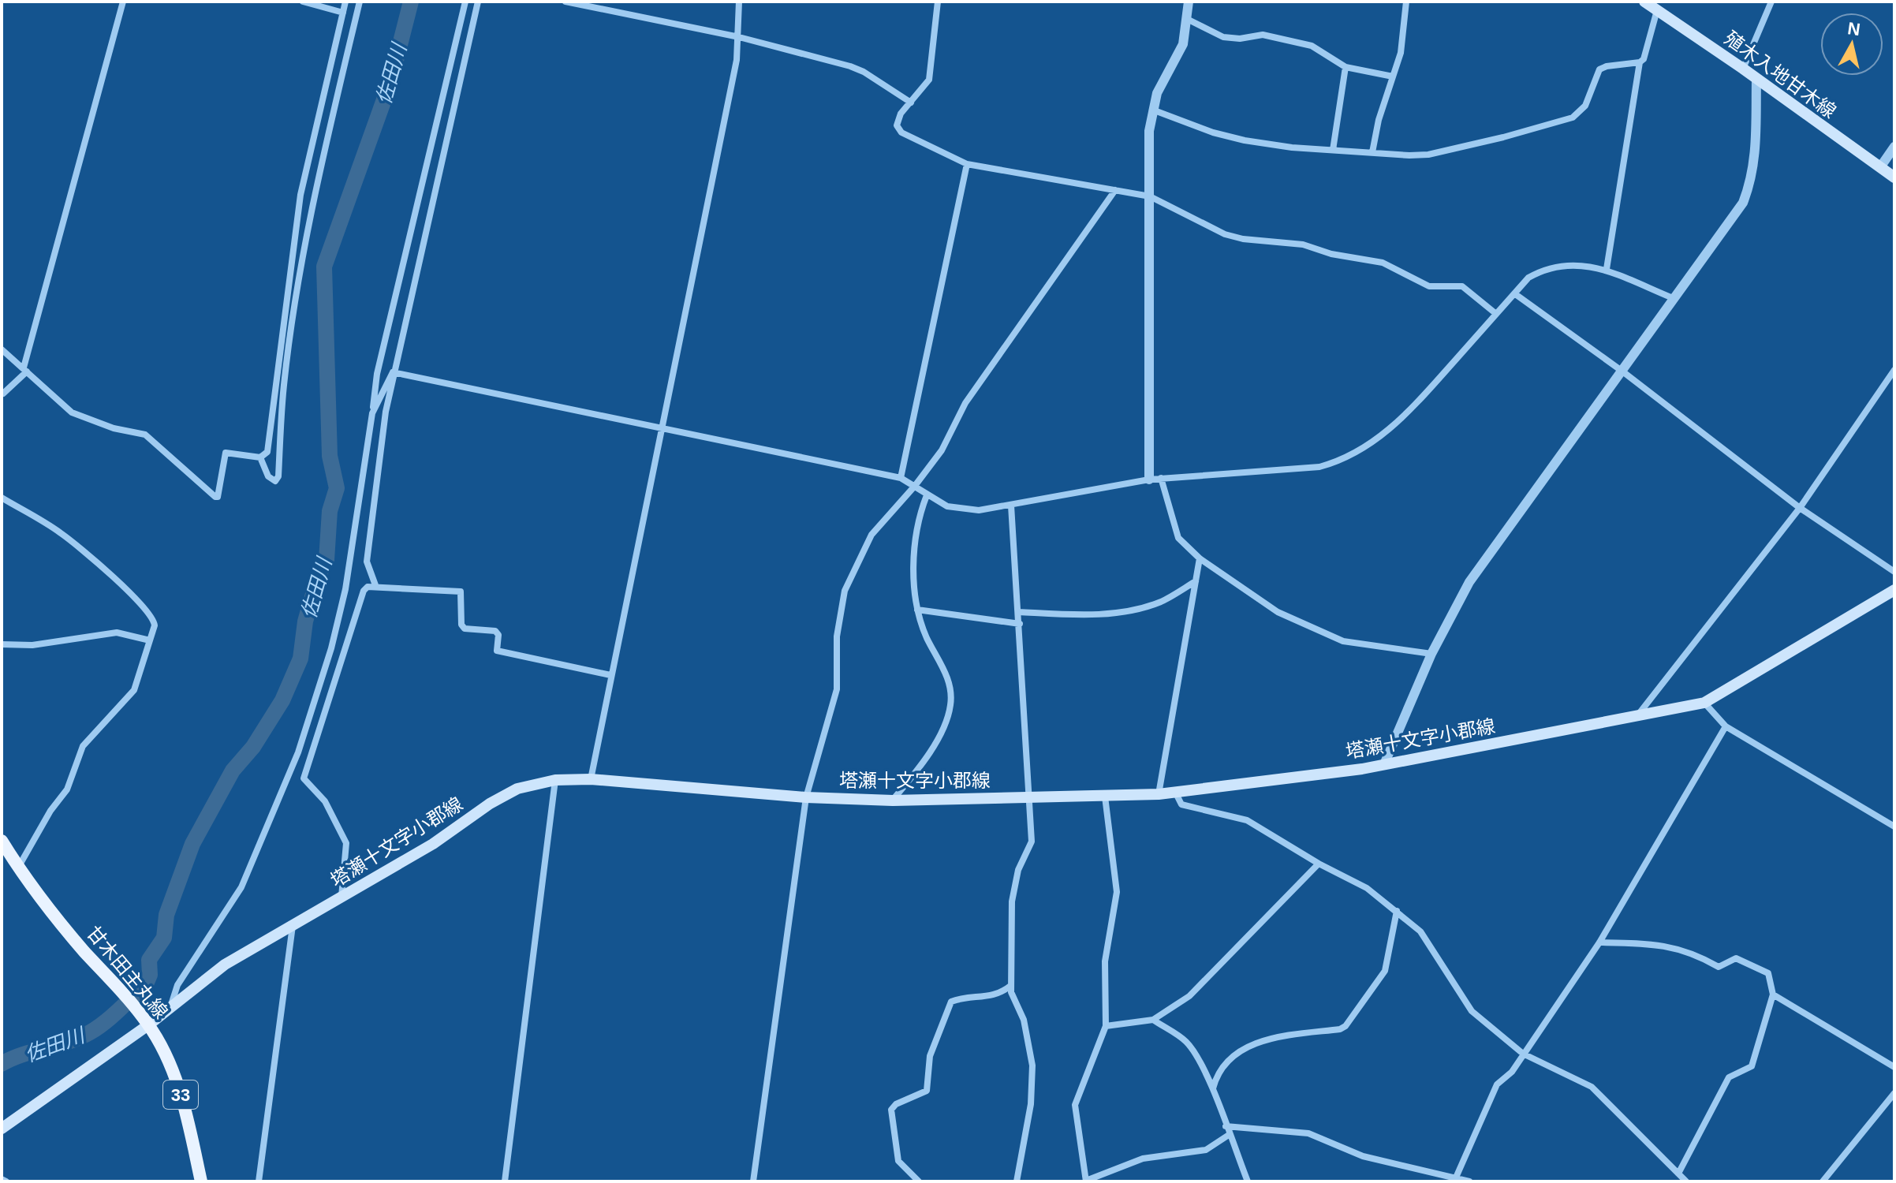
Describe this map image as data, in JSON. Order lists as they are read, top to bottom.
{
  "streets": {
    "main road": [
      "殖木入地甘木線",
      "塔瀬十文字小郡線",
      "甘木田主丸線",
      "33"
    ]
  },
  "crossings": [
    ["塔瀬十文字小郡線", "甘木田主丸線"]
  ],
  "water": ["佐田川"],
  "north": "top"
}
